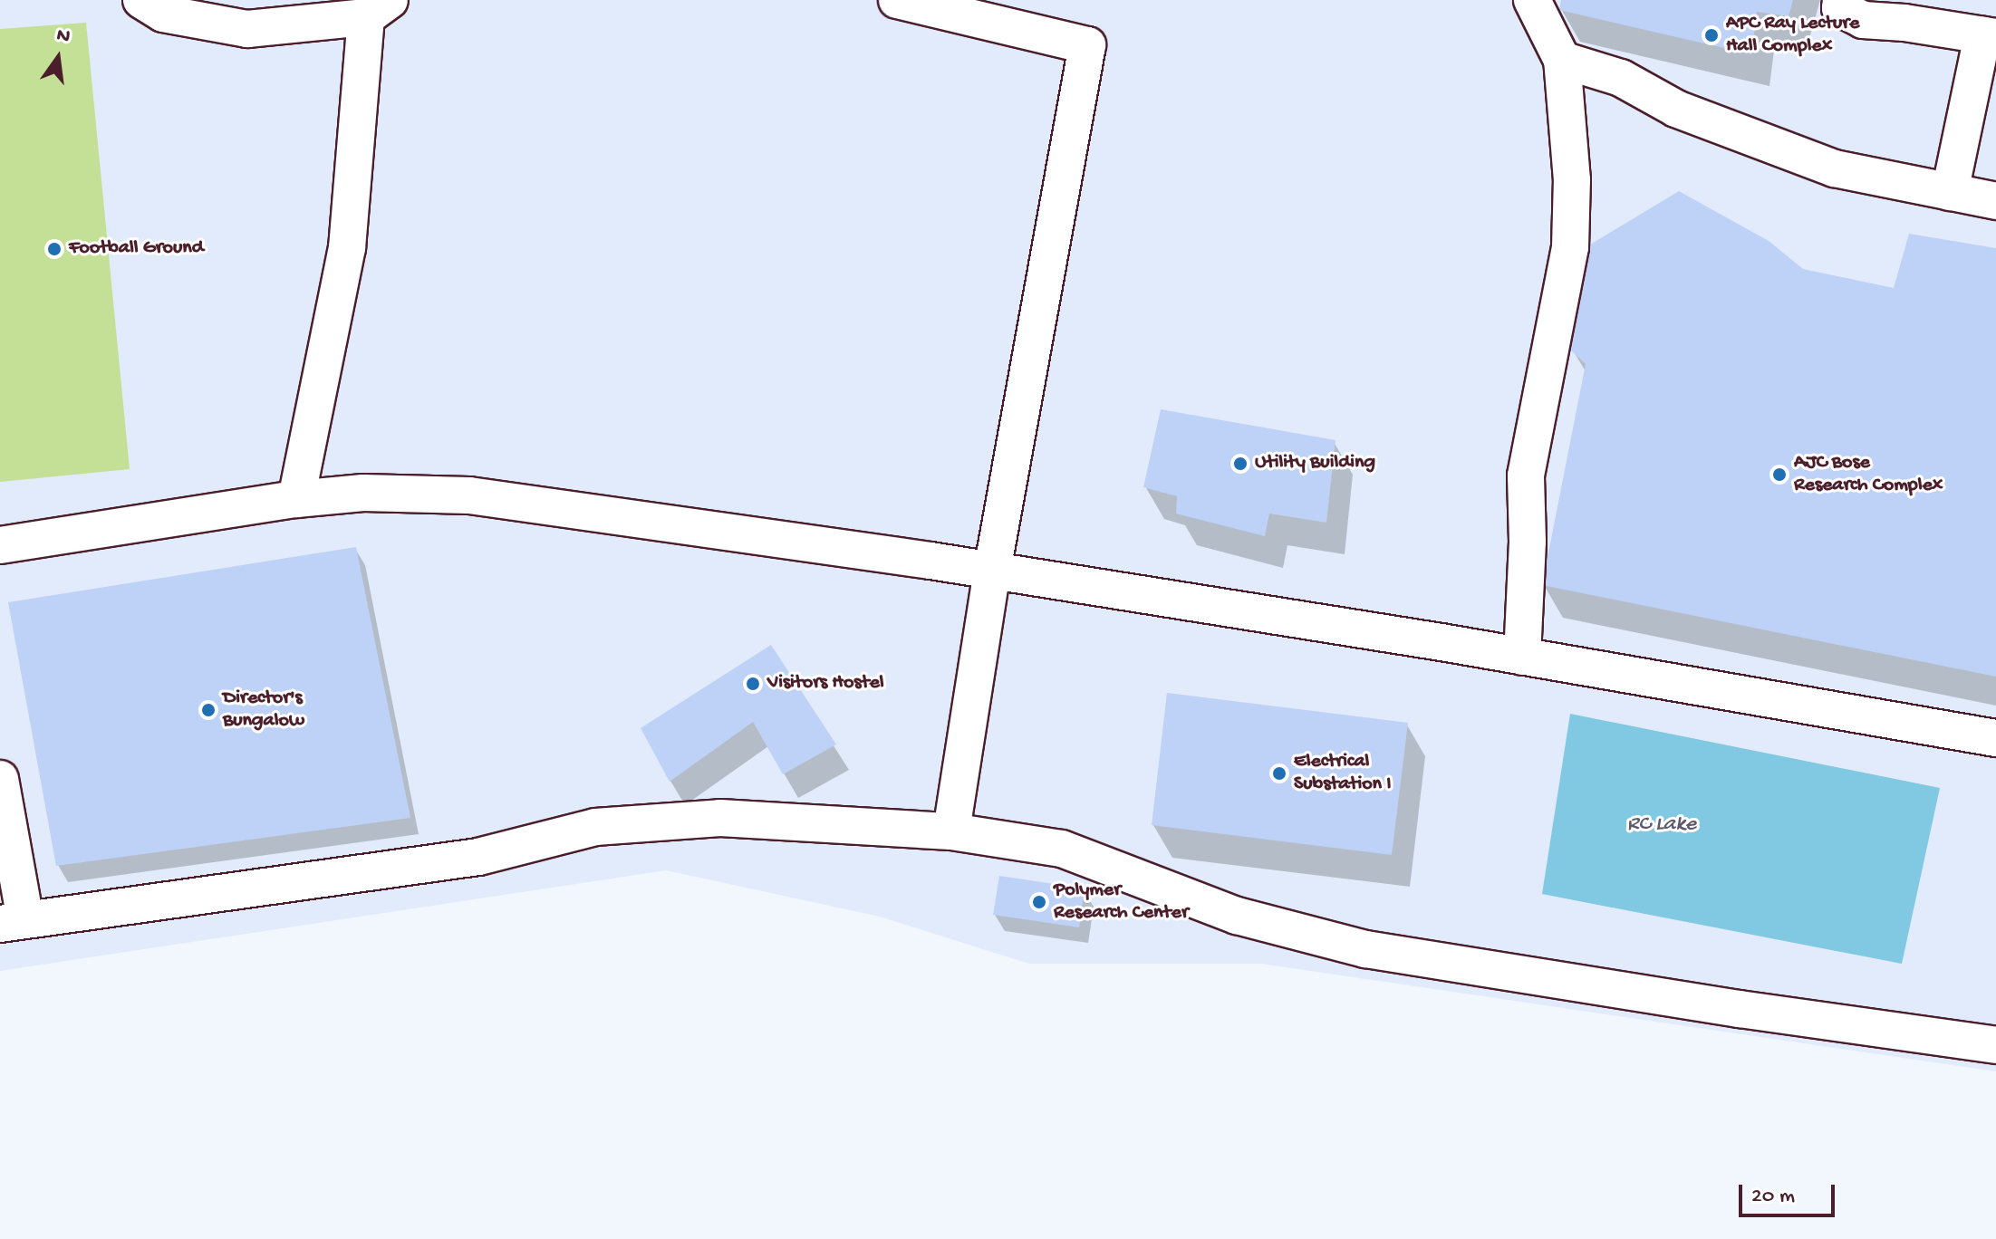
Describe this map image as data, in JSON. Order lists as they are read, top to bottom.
{
  "water": ["RC Lake"],
  "places": [
    "APC Ray Lecture Hall Complex",
    "Football Ground",
    "Utility Building",
    "AJC Bose Research Complex",
    "Visitors Hostel",
    "Director's Bungalow",
    "Electrical Substation I",
    "Polymer Research Center"
  ],
  "scale_bar": "20 m",
  "north": "top"
}
